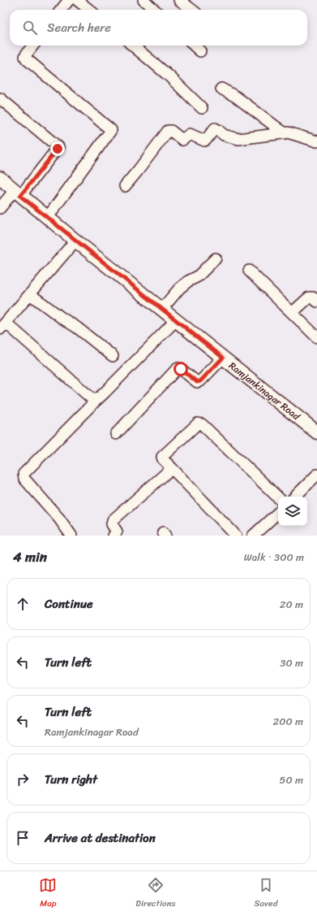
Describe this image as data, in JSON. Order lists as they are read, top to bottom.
{
  "streets": {
    "street": ["Ramjankinagar Road"]
  },
  "page": {
    "search": "Search here",
    "heading": ["4 min", "Walk · 300 m"],
    "list": [
      ["Continue", "20 m"],
      ["Turn left", "30 m"],
      ["Turn left", "Ramjankinagar Road", "200 m"],
      ["Turn right", "50 m"],
      "Arrive at destination"
    ],
    "nav": ["Map", "Directions", "Saved"]
  }
}
